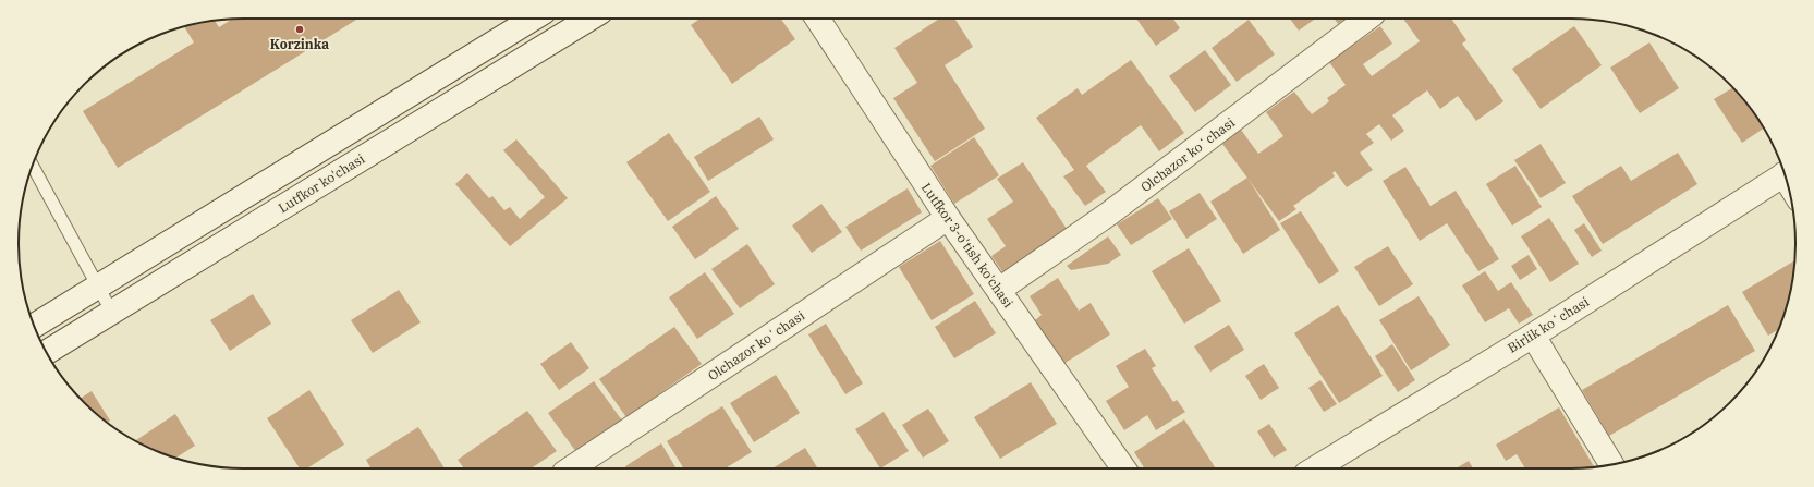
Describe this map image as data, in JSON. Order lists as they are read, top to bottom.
{
  "streets": {
    "street": [
      "Olchazor koʻchasi",
      "Lutfkor ko'chasi",
      "Lutfkor 3-o'tish ko'chasi",
      "Birlik koʻchasi"
    ]
  },
  "crossings": [
    ["Olchazor koʻchasi", "Lutfkor 3-o'tish ko'chasi"]
  ],
  "places": ["Korzinka"]
}
